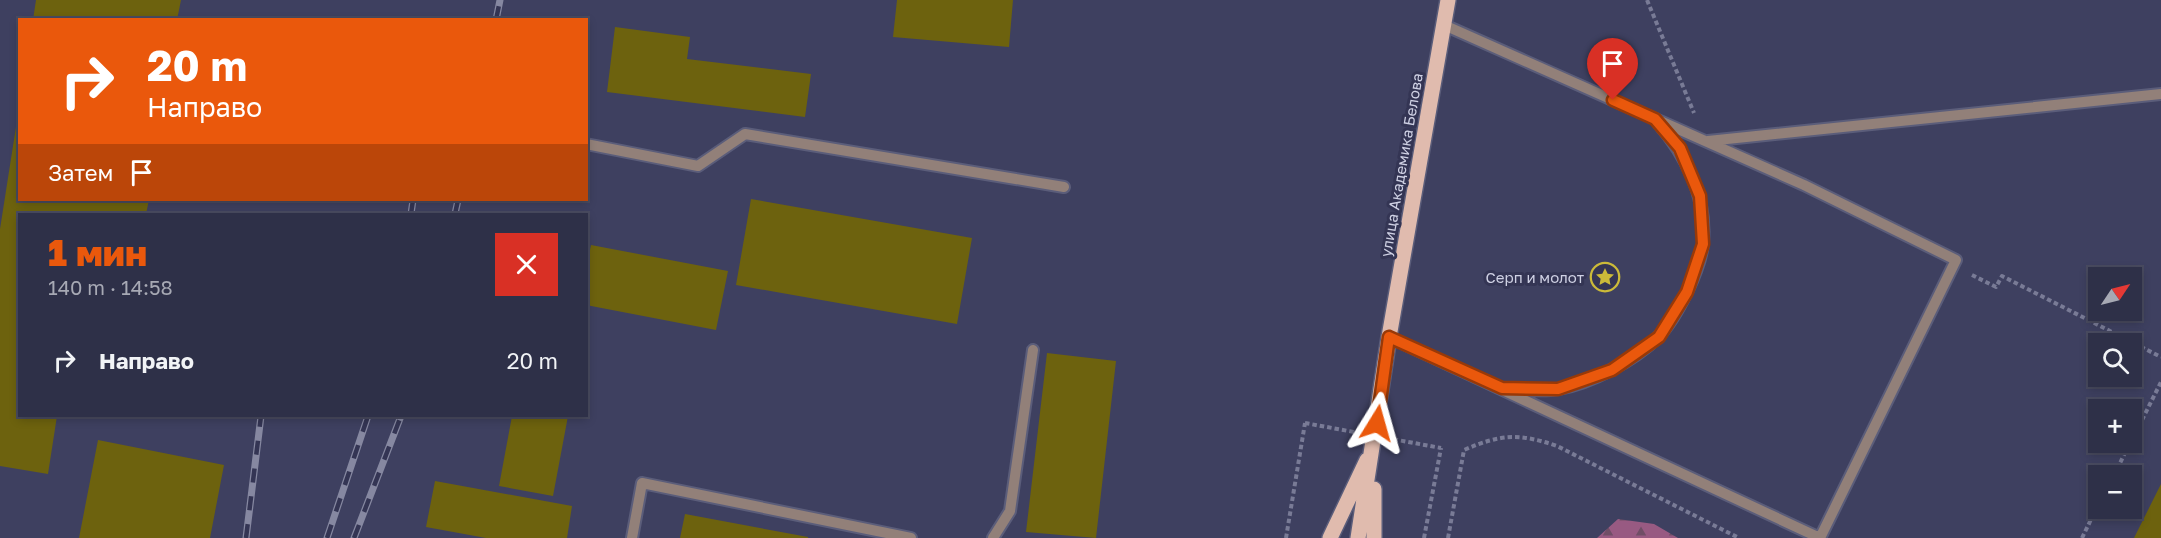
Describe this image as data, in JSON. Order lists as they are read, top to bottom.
{
  "streets": {
    "main road": ["улица Академика Белова"]
  },
  "places": {
    "place": ["Серп и молот"]
  },
  "north": "top right",
  "page": {
    "turn": ["20 m", "Направо"],
    "then": "Затем",
    "heading": ["1 мин", "140 m · 14:58"],
    "map_buttons": ["+", "−"],
    "list": [
      {
        "name": "Направо",
        "value": "20 m"
      }
    ]
  }
}
